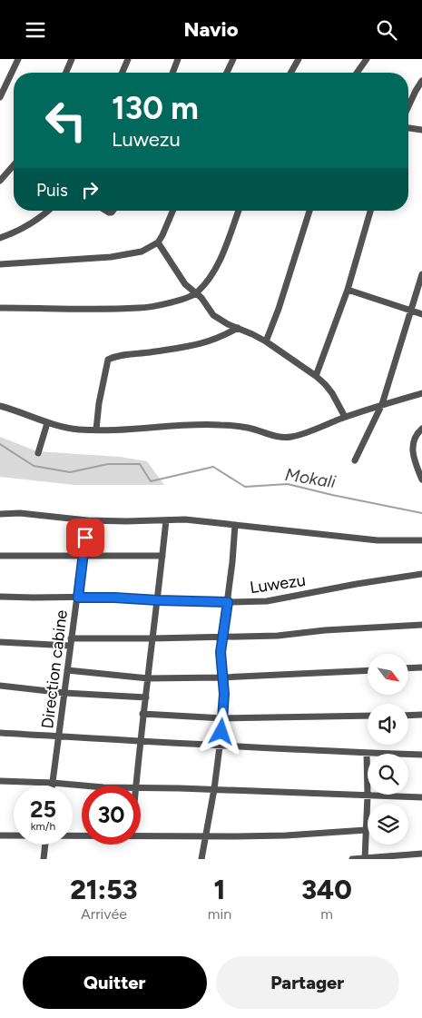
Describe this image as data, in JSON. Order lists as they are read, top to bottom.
{
  "streets": {
    "street": ["Luwezu", "Direction cabine"]
  },
  "crossings": [
    ["Luwezu", "Direction cabine"]
  ],
  "water": ["Mokali"],
  "north": "bottom right",
  "page": {
    "header": "Navio",
    "turn": ["130 m", "Luwezu"],
    "then": "Puis",
    "speed": "25 km/h",
    "limit": "30",
    "eta": [
      "21:53",
      "Arrivée",
      "1",
      "min",
      "340",
      "m"
    ],
    "buttons": ["Quitter", "Partager"]
  }
}
